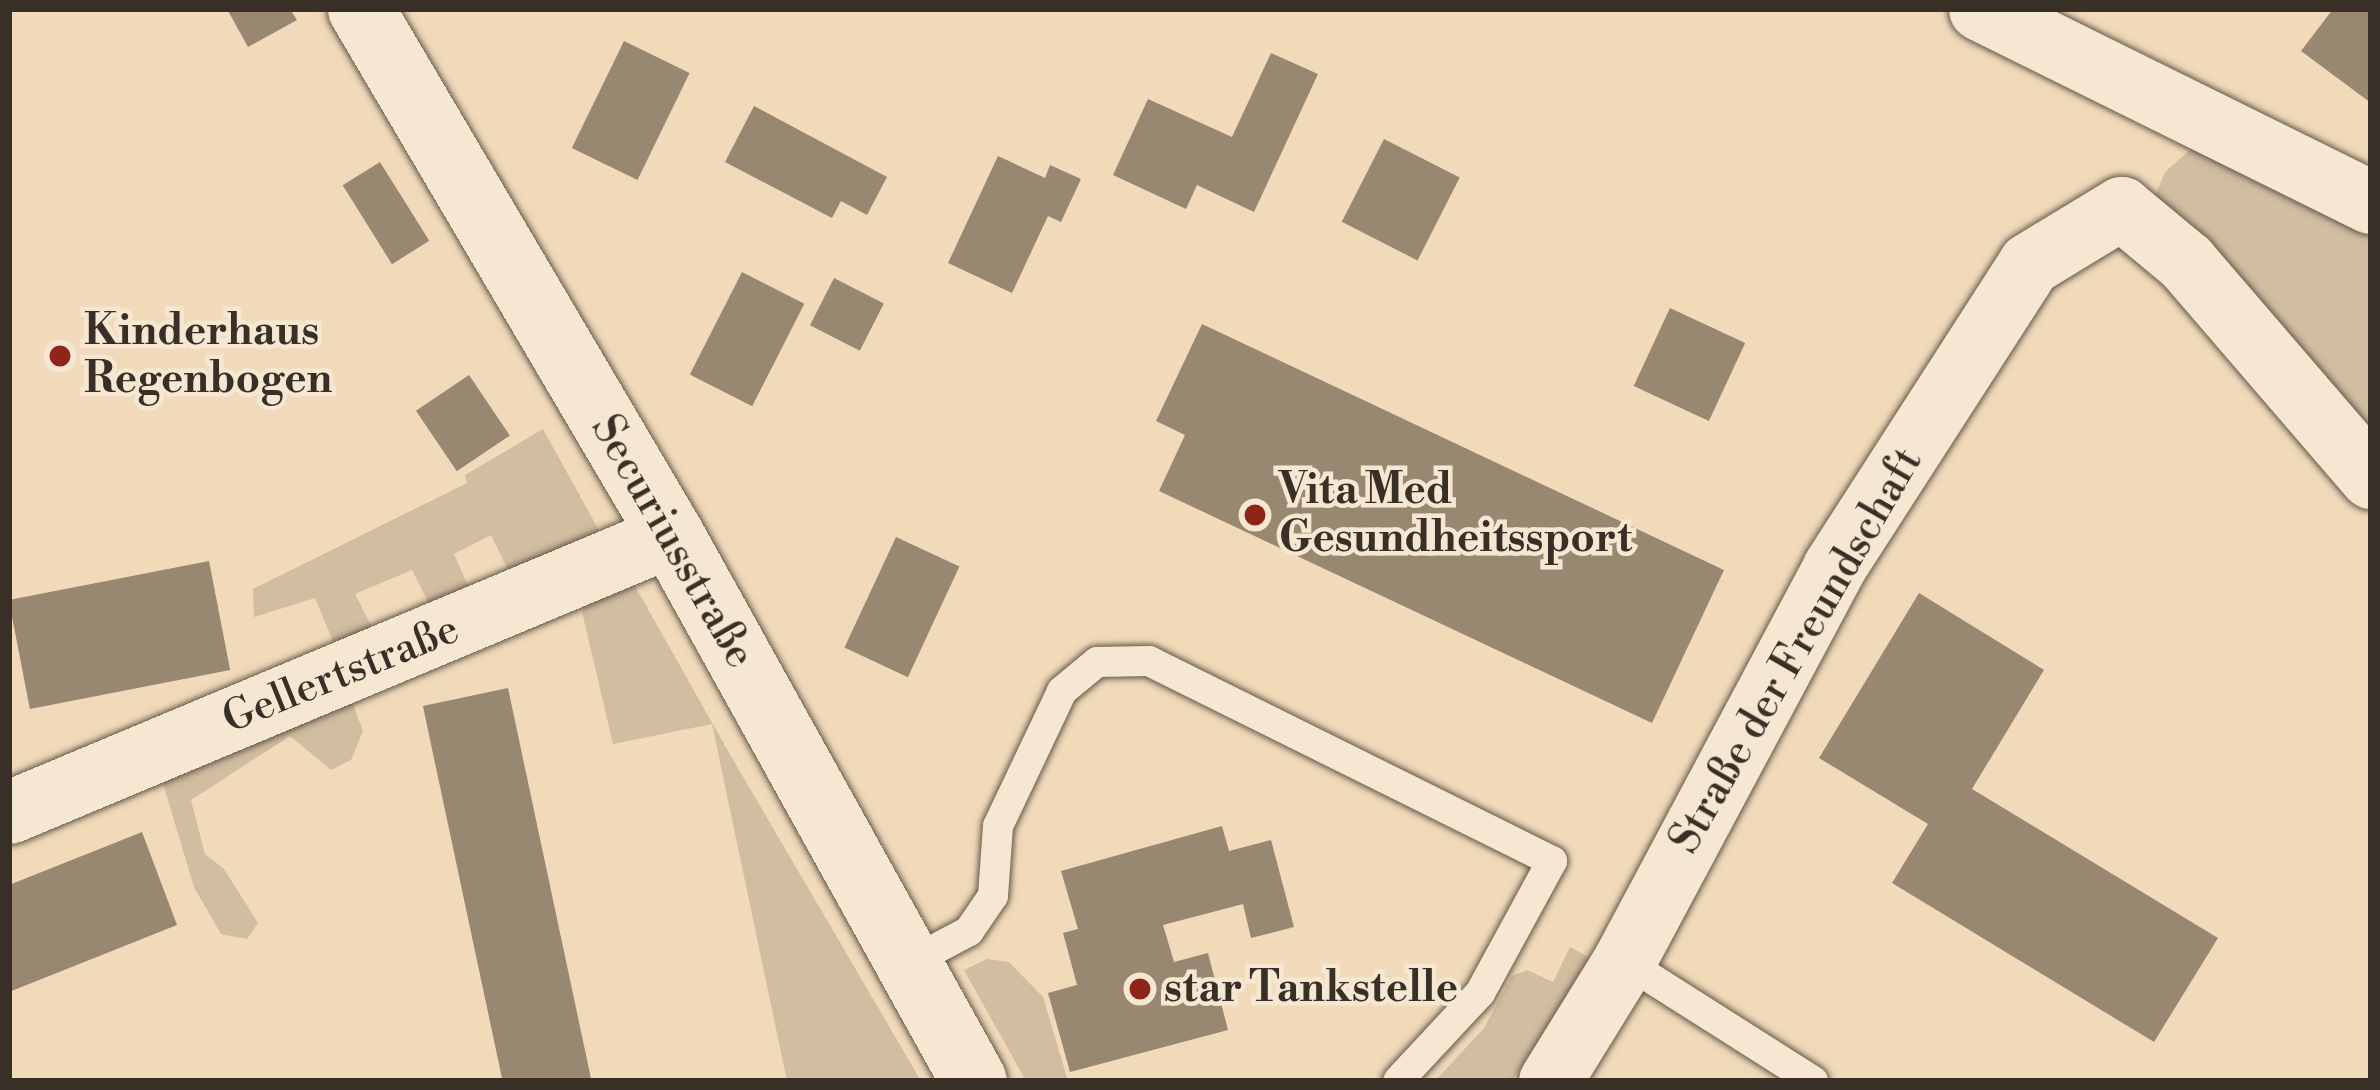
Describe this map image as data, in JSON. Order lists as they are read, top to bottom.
{
  "streets": {
    "street": ["Securiusstraße", "Straße der Freundschaft", "Gellertstraße"]
  },
  "crossings": [
    ["Securiusstraße", "Gellertstraße"]
  ],
  "places": ["Kinderhaus Regenbogen", "Vita Med Gesundheitssport", "star Tankstelle"]
}
